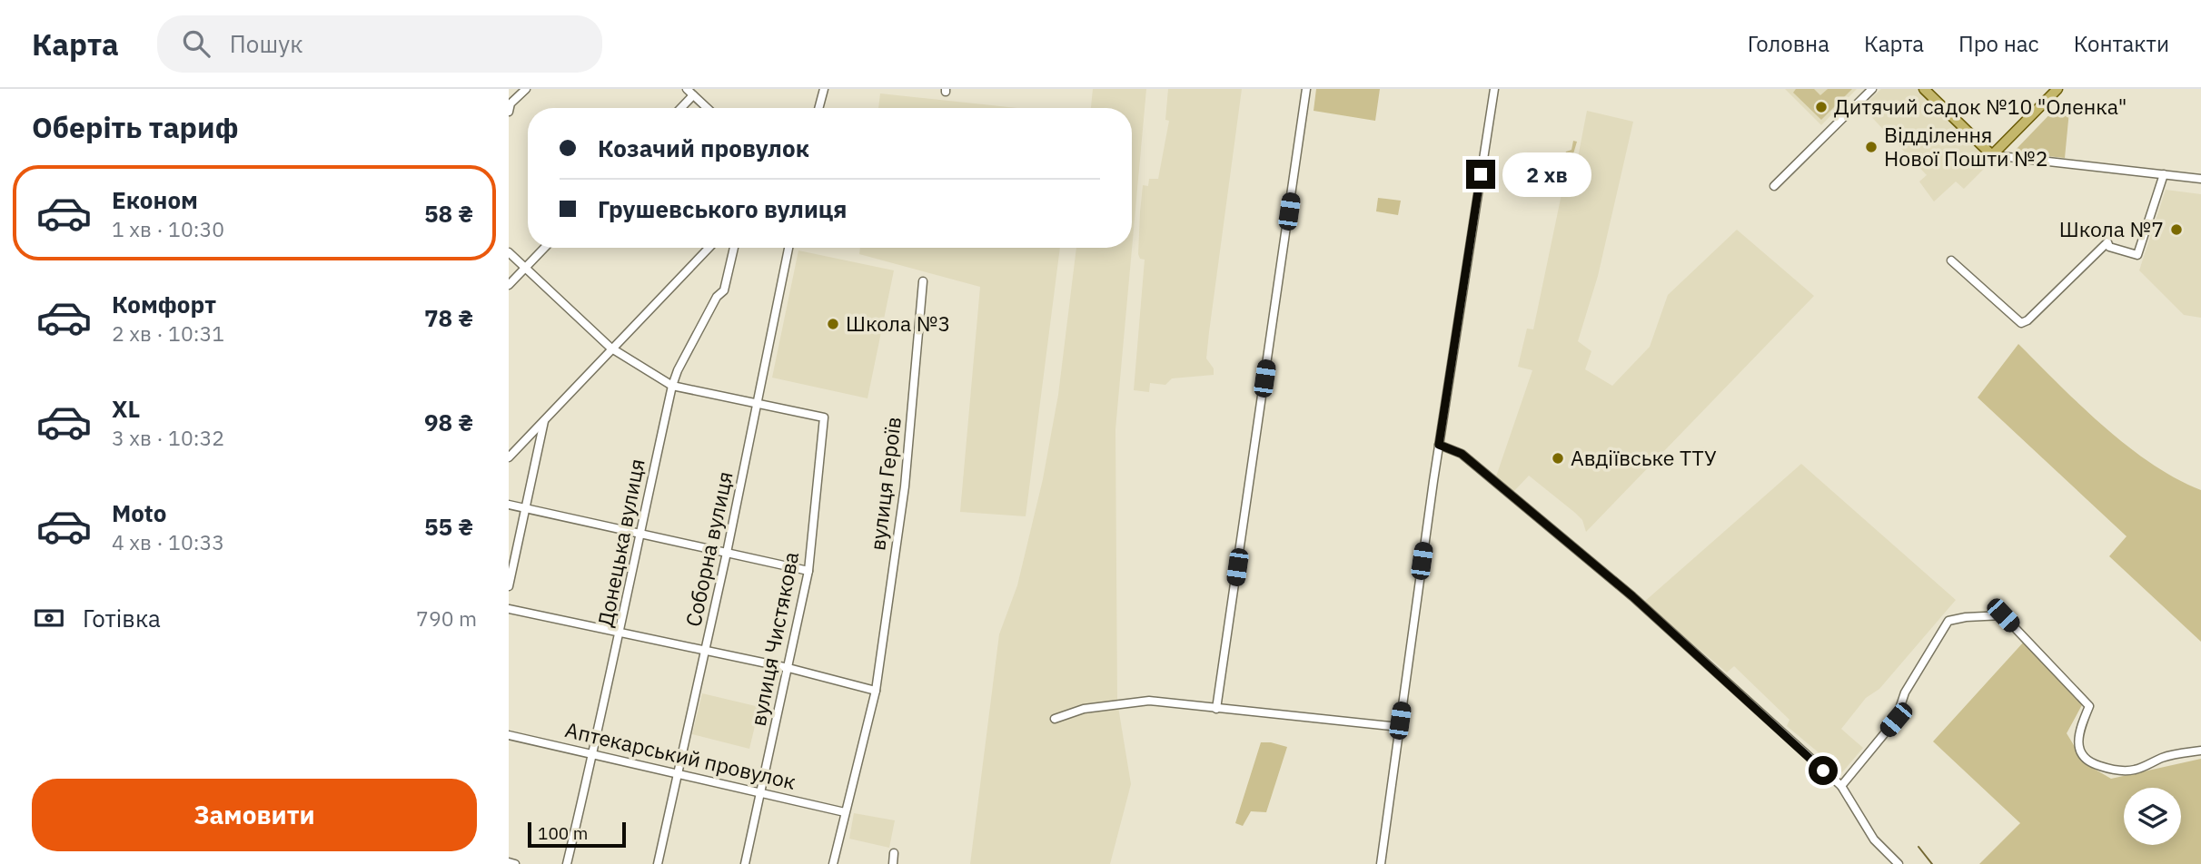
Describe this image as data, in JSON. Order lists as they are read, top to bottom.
{
  "streets": {
    "street": [
      "вулиця Героїв",
      "Донецька вулиця",
      "Соборна вулиця",
      "вулиця Чистякова",
      "Аптекарський провулок"
    ]
  },
  "crossings": [
    ["вулиця Героїв", "Аптекарський провулок"],
    ["Донецька вулиця", "Аптекарський провулок"],
    ["Соборна вулиця", "вулиця Чистякова"],
    ["Соборна вулиця", "Аптекарський провулок"],
    ["вулиця Чистякова", "Аптекарський провулок"]
  ],
  "places": [
    "Дитячий садок №10 \"Оленка\"",
    "Відділення Нової Пошти №2",
    "Школа №7",
    "Школа №3",
    "Авдіївське ТТУ"
  ],
  "scale_bar": "100 m",
  "page": {
    "header": "Карта",
    "search": "Пошук",
    "nav": [
      "Головна",
      "Карта",
      "Про нас",
      "Контакти"
    ],
    "heading": "Оберіть тариф",
    "banner": ["Козачий провулок", "Грушевського вулиця"],
    "bubble": "2 хв",
    "list": [
      {
        "name": "Економ",
        "note": "1 хв · 10:30",
        "value": "58 ₴"
      },
      {
        "name": "Комфорт",
        "note": "2 хв · 10:31",
        "value": "78 ₴"
      },
      {
        "name": "XL",
        "note": "3 хв · 10:32",
        "value": "98 ₴"
      },
      {
        "name": "Moto",
        "note": "4 хв · 10:33",
        "value": "55 ₴"
      }
    ],
    "pay": ["Готівка", "790 m"],
    "buttons": "Замовити",
    "scale": "100 m"
  }
}
